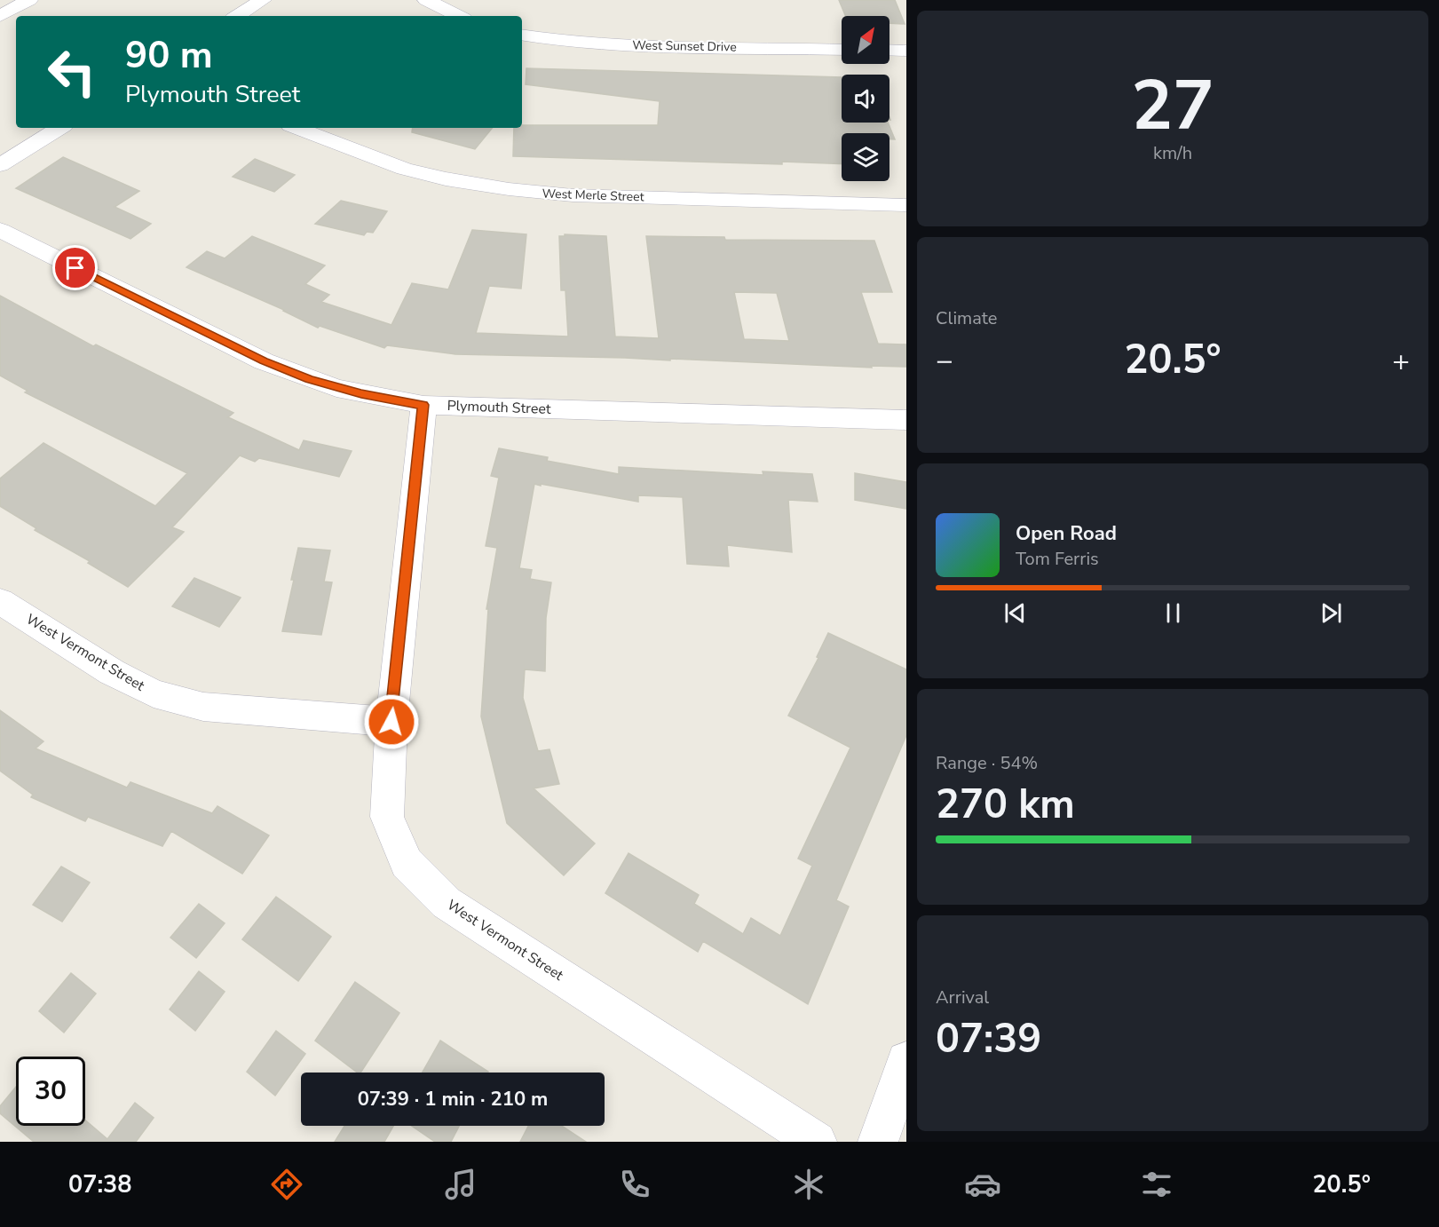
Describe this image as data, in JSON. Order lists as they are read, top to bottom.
{
  "streets": {
    "street": [
      "West Sunset Drive",
      "West Merle Street",
      "Plymouth Street",
      "West Vermont Street"
    ]
  },
  "north": "top right",
  "page": {
    "tile": [
      ["27", "km/h"],
      "Climate",
      ["Range · 54%", "270 km"],
      ["Arrival", "07:39"]
    ],
    "turn": ["90 m", "Plymouth Street"],
    "heat": ["−", "20.5°", "+"],
    "song": ["Open Road", "Tom Ferris"],
    "limit": "30",
    "trip": "07:39 · 1 min · 210 m",
    "tabs": ["07:38", "20.5°"]
  }
}
